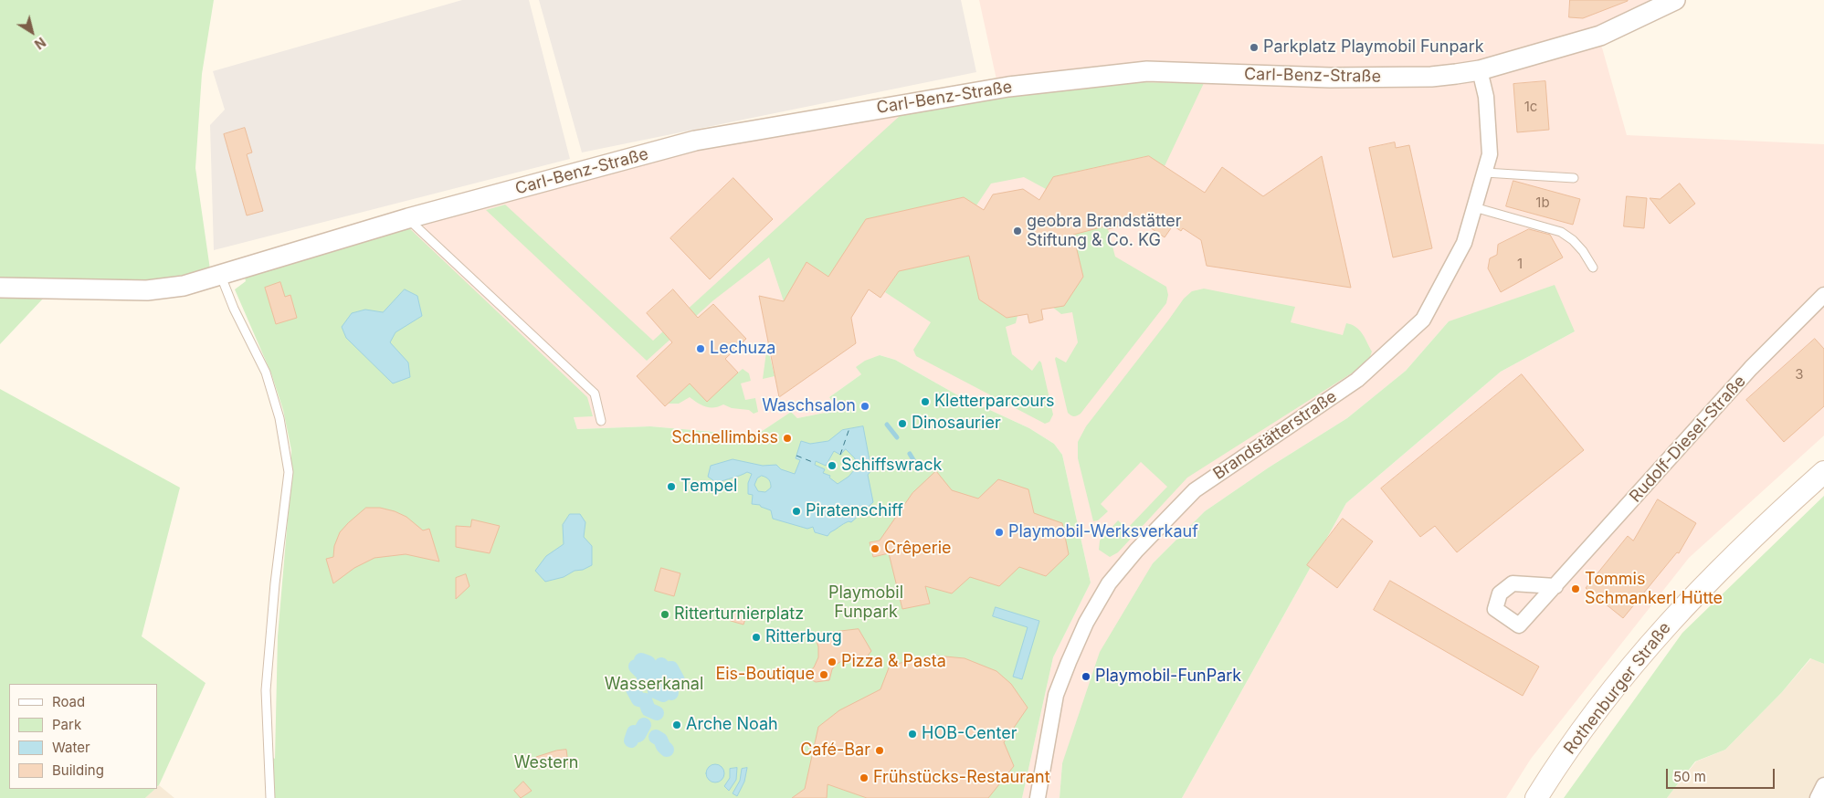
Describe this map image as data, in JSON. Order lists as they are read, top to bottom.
{
  "streets": {
    "main road": ["Rothenburger Straße"],
    "street": ["Carl-Benz-Straße", "Brandstätterstraße", "Rudolf-Diesel-Straße"]
  },
  "crossings": [
    ["Carl-Benz-Straße", "Brandstätterstraße"]
  ],
  "parks": ["Playmobil Funpark", "Wasserkanal", "Western"],
  "places": [
    "Parkplatz Playmobil Funpark",
    "geobra Brandstätter Stiftung & Co. KG",
    "Lechuza",
    "Kletterparcours",
    "Waschsalon",
    "Dinosaurier",
    "Schnellimbiss",
    "Schiffswrack",
    "Tempel",
    "Piratenschiff",
    "Playmobil-Werksverkauf",
    "Crêperie",
    "Tommis Schmankerl Hütte",
    "Ritterturnierplatz",
    "Ritterburg",
    "Pizza & Pasta",
    "Eis-Boutique",
    "Playmobil-FunPark",
    "Arche Noah",
    "HOB-Center",
    "Café-Bar",
    "Frühstücks-Restaurant"
  ],
  "house_numbers": [
    "1c",
    "1b",
    "1",
    "3"
  ],
  "legend": [
    "Road",
    "Park",
    "Water",
    "Building"
  ],
  "scale_bar": "50 m",
  "north": "bottom right"
}
